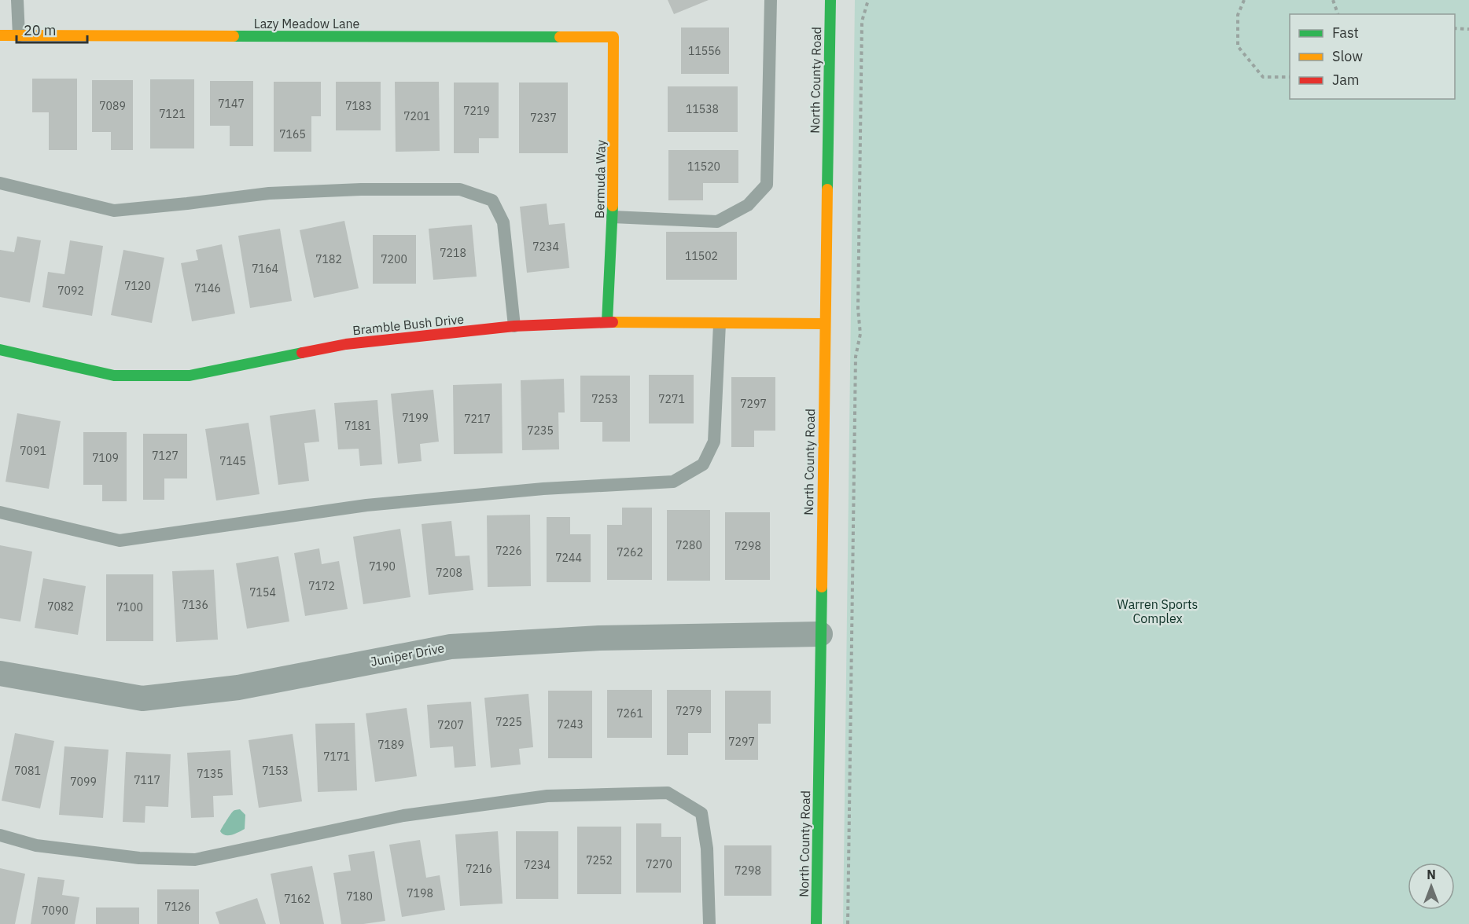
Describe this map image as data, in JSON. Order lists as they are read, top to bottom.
{
  "streets": {
    "street": [
      "Lazy Meadow Lane",
      "North County Road",
      "Bermuda Way",
      "Bramble Bush Drive",
      "Juniper Drive"
    ]
  },
  "crossings": [
    ["Lazy Meadow Lane", "Bermuda Way"],
    ["North County Road", "Bramble Bush Drive"],
    ["North County Road", "Juniper Drive"],
    ["Bermuda Way", "Bramble Bush Drive"]
  ],
  "parks": ["Warren Sports Complex"],
  "house_numbers": [
    "11556",
    "7147",
    "7089",
    "7183",
    "11538",
    "7219",
    "7121",
    "7201",
    "7237",
    "7165",
    "11520",
    "7234",
    "7218",
    "11502",
    "7182",
    "7200",
    "7164",
    "7120",
    "7146",
    "7092",
    "7253",
    "7271",
    "7297",
    "7199",
    "7217",
    "7181",
    "7235",
    "7091",
    "7127",
    "7109",
    "7145",
    "7280",
    "7298",
    "7226",
    "7262",
    "7244",
    "7190",
    "7208",
    "7172",
    "7154",
    "7136",
    "7082",
    "7100",
    "7279",
    "7261",
    "7225",
    "7243",
    "7207",
    "7297",
    "7189",
    "7171",
    "7081",
    "7153",
    "7135",
    "7117",
    "7099",
    "7252",
    "7270",
    "7234",
    "7216",
    "7298",
    "7198",
    "7180",
    "7162",
    "7126",
    "7090"
  ],
  "legend": ["Fast", "Slow", "Jam"],
  "scale_bar": "20 m",
  "north": "top"
}
